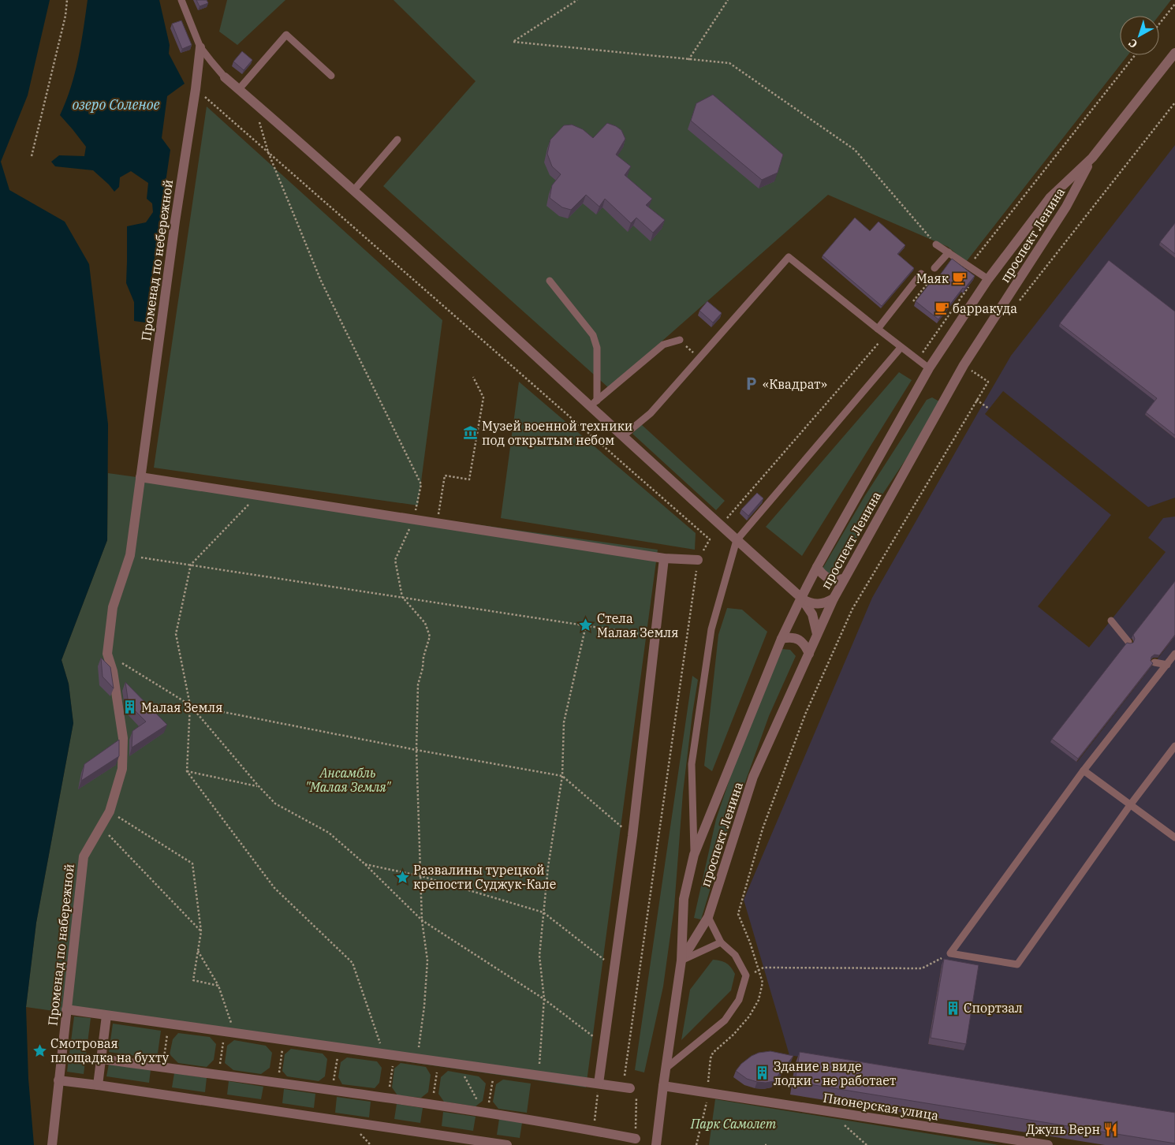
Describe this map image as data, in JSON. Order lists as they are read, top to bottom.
{
  "streets": {
    "street": [
      "проспект Ленина",
      "Променад по небережной",
      "Променад по набережной",
      "Пионерская улица"
    ]
  },
  "crossings": [
    ["проспект Ленина", "Пионерская улица"],
    ["Променад по небережной", "Променад по набережной"]
  ],
  "water": ["озеро Соленое"],
  "parks": ["Ансамбль \"Малая Земля\"", "Парк Самолет"],
  "places": {
    "cafe": ["Маяк", "барракуда"],
    "parking": ["«Квадрат»"],
    "museum": ["Музей военной техники под открытым небом"],
    "place": ["Стела Малая Земля", "Развалины турецкой крепости Суджук-Кале", "Смотровая площадка на бухту"],
    "building": ["Малая Земля", "Спортзал", "Здание в виде лодки - не работает"],
    "restaurant": ["Джуль Верн"]
  },
  "north": "bottom left"
}
